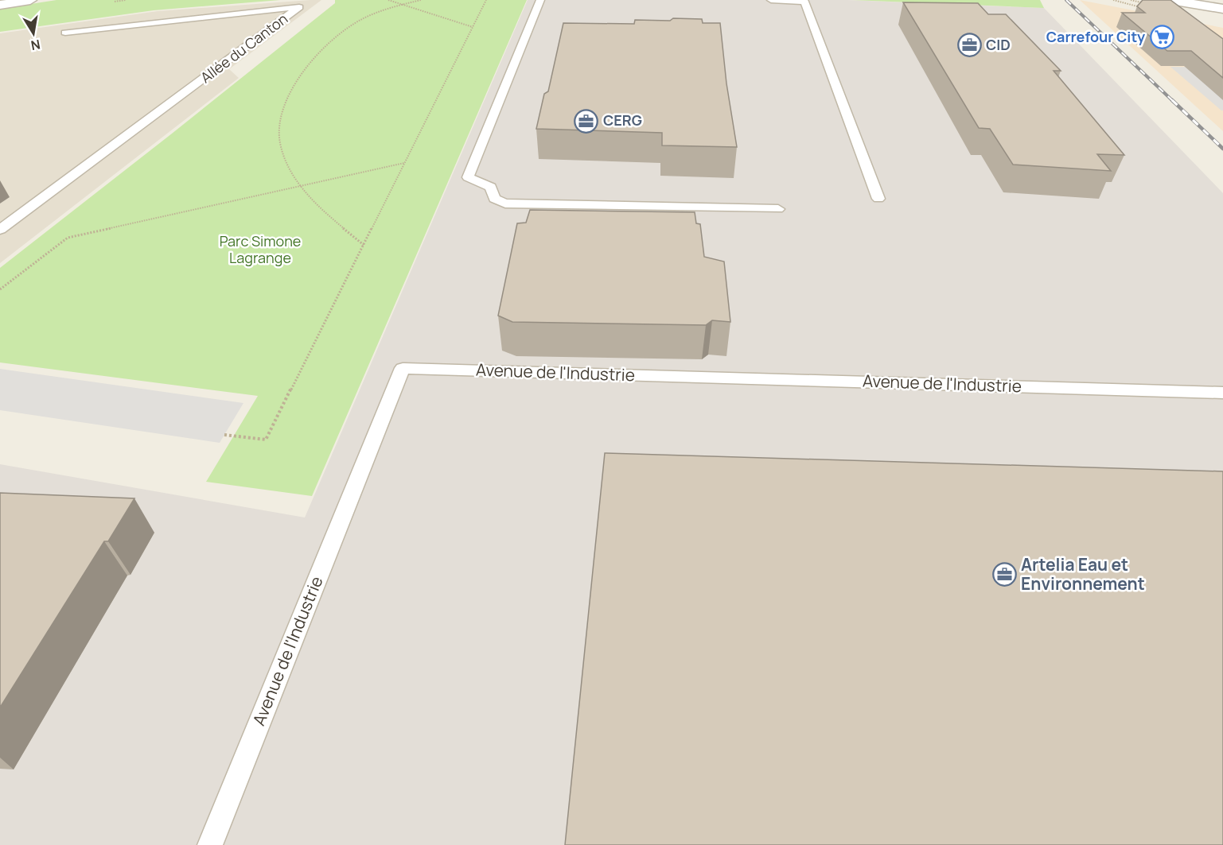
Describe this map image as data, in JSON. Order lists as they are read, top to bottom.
{
  "streets": {
    "lane": ["Allée du Canton", "Avenue de l'Industrie"]
  },
  "parks": ["Parc Simone Lagrange"],
  "places": {
    "supermarket": ["Carrefour City"],
    "office": ["CID", "CERG", "Artelia Eau et Environnement"]
  },
  "north": "bottom"
}
